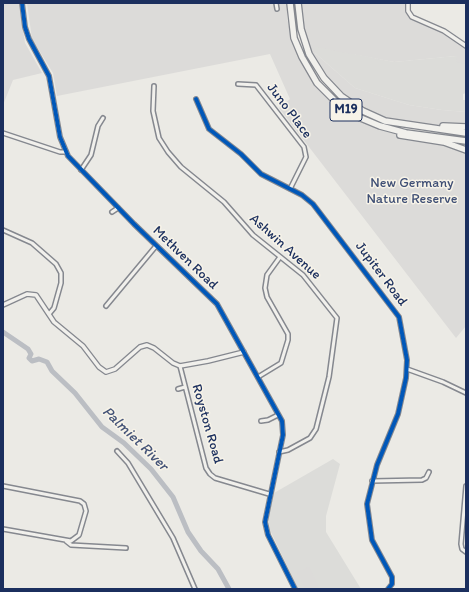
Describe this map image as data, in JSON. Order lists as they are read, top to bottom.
{
  "streets": {
    "highway": ["M19"],
    "street": [
      "Juno Place",
      "Ashwin Avenue",
      "Methven Road",
      "Jupiter Road",
      "Royston Road"
    ]
  },
  "crossings": [
    ["Juno Place", "Jupiter Road"],
    ["Ashwin Avenue", "Methven Road"],
    ["Methven Road", "Royston Road"]
  ],
  "water": ["Palmiet River"],
  "parks": ["New Germany Nature Reserve"]
}
